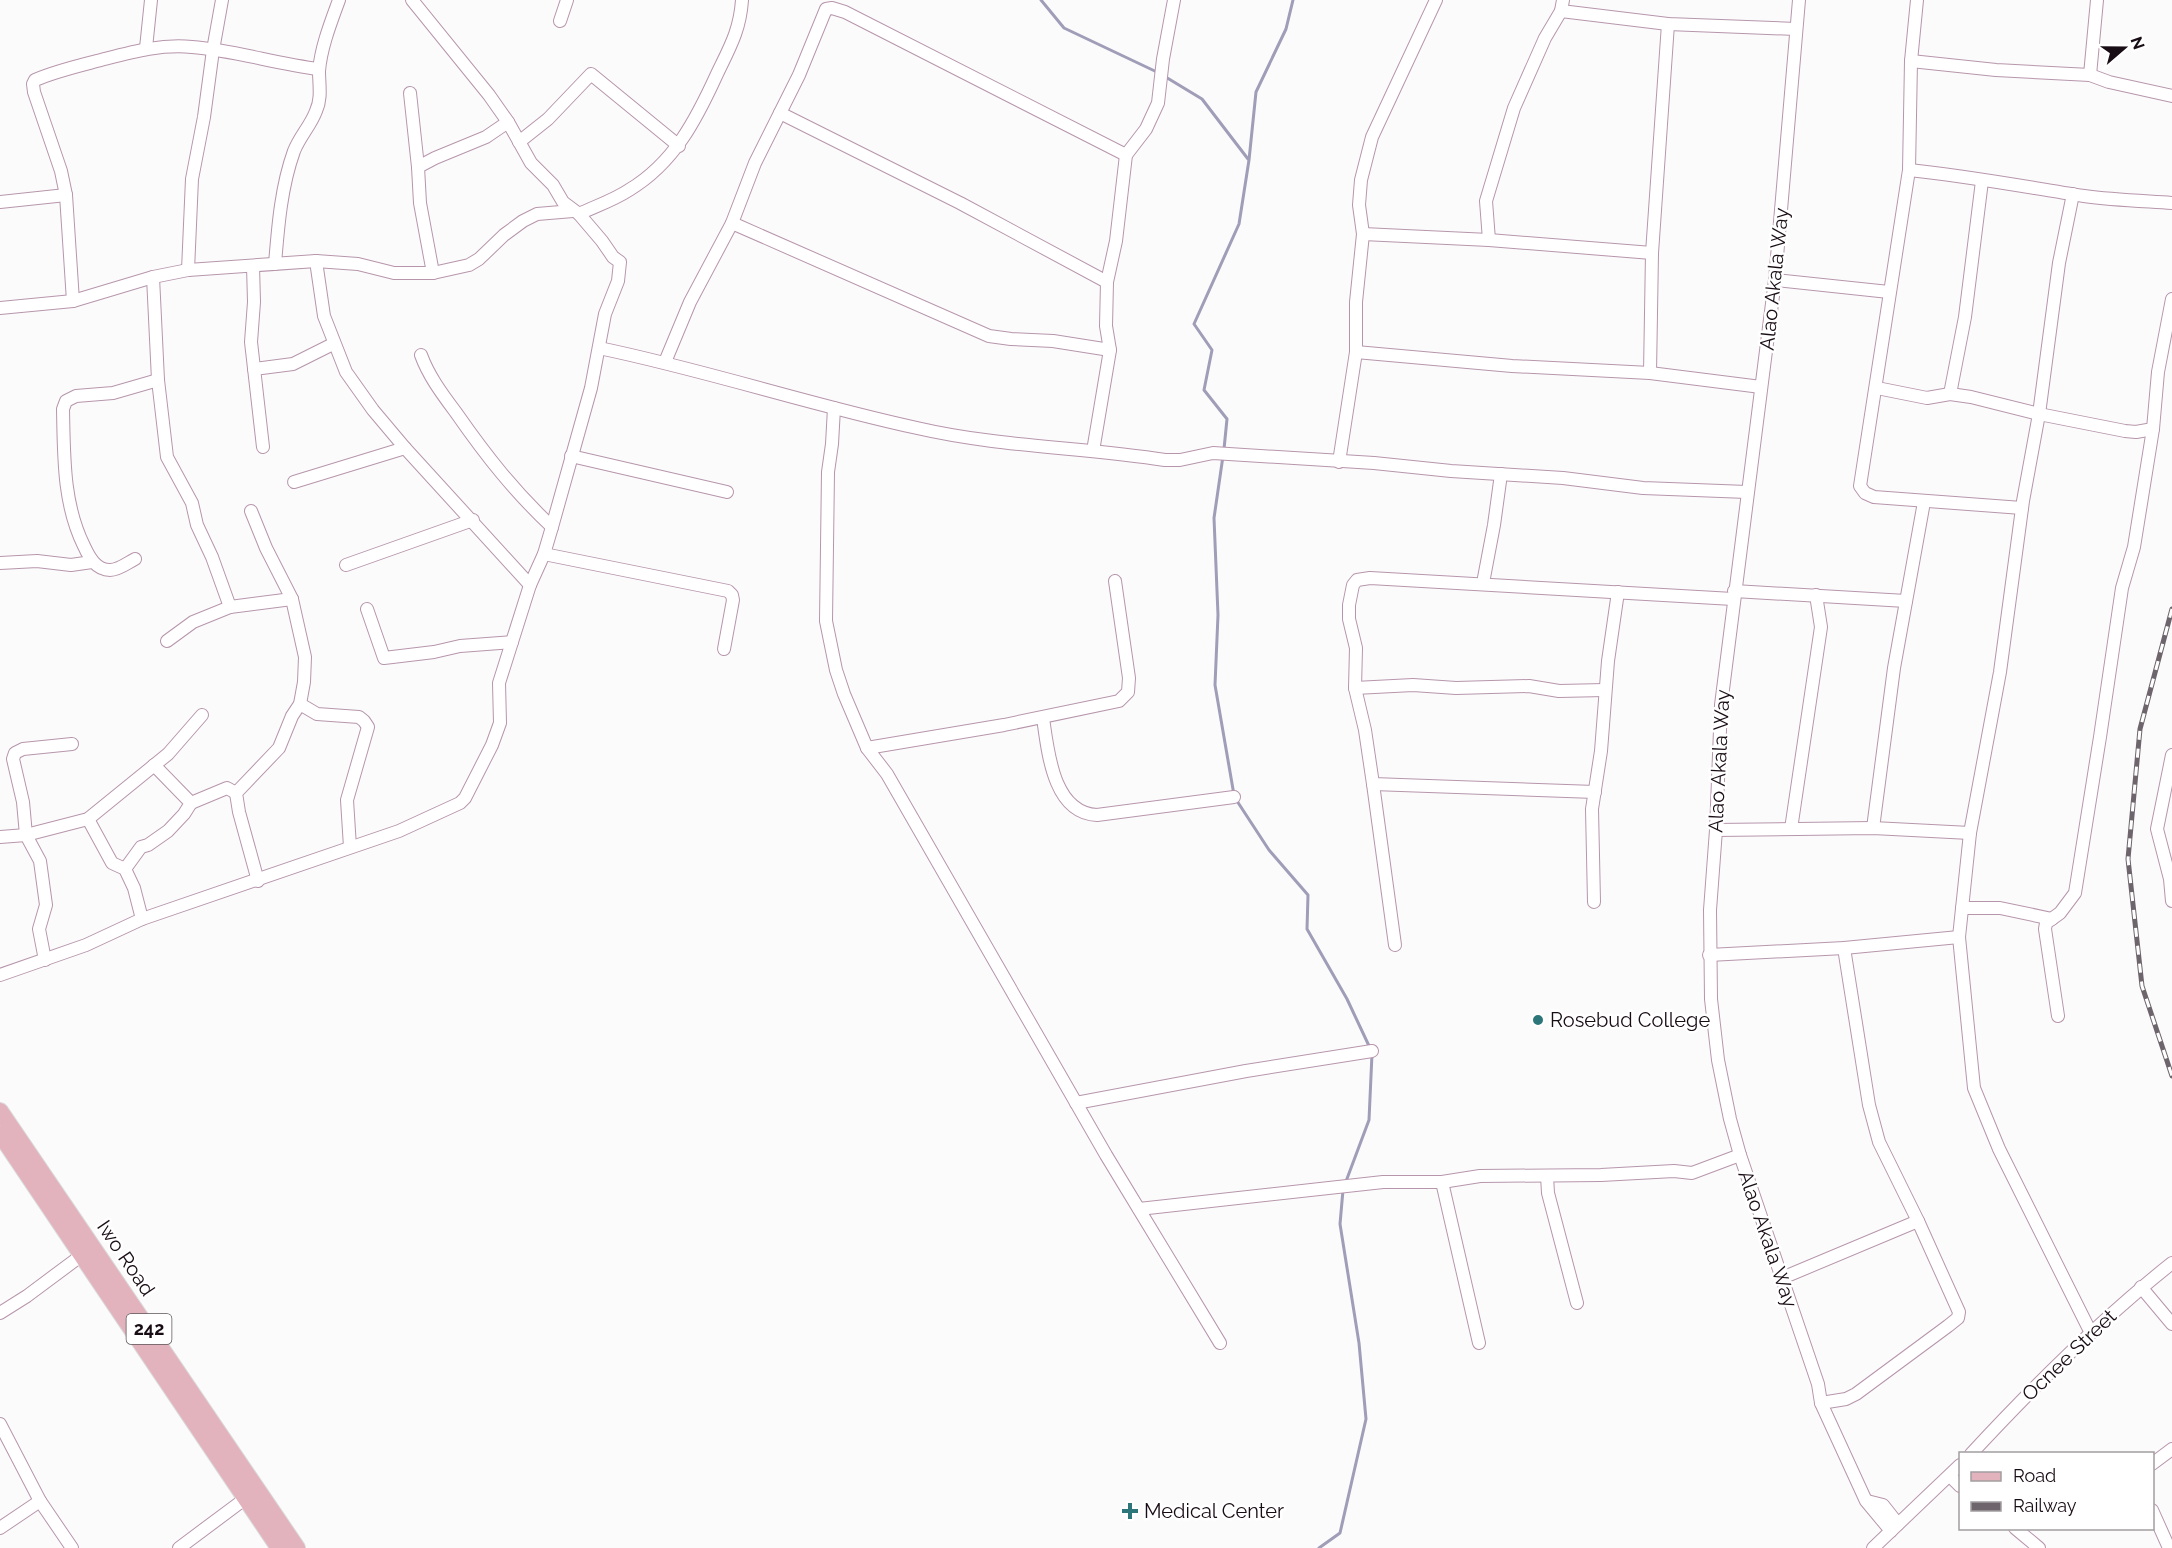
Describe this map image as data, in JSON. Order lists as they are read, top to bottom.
{
  "streets": {
    "main road": ["Iwo Road", "242"],
    "street": ["Alao Akala Way", "Ocnee Street"]
  },
  "places": {
    "other": ["Rosebud College"],
    "health": ["Medical Center"]
  },
  "legend": ["Road", "Railway"],
  "north": "right"
}
